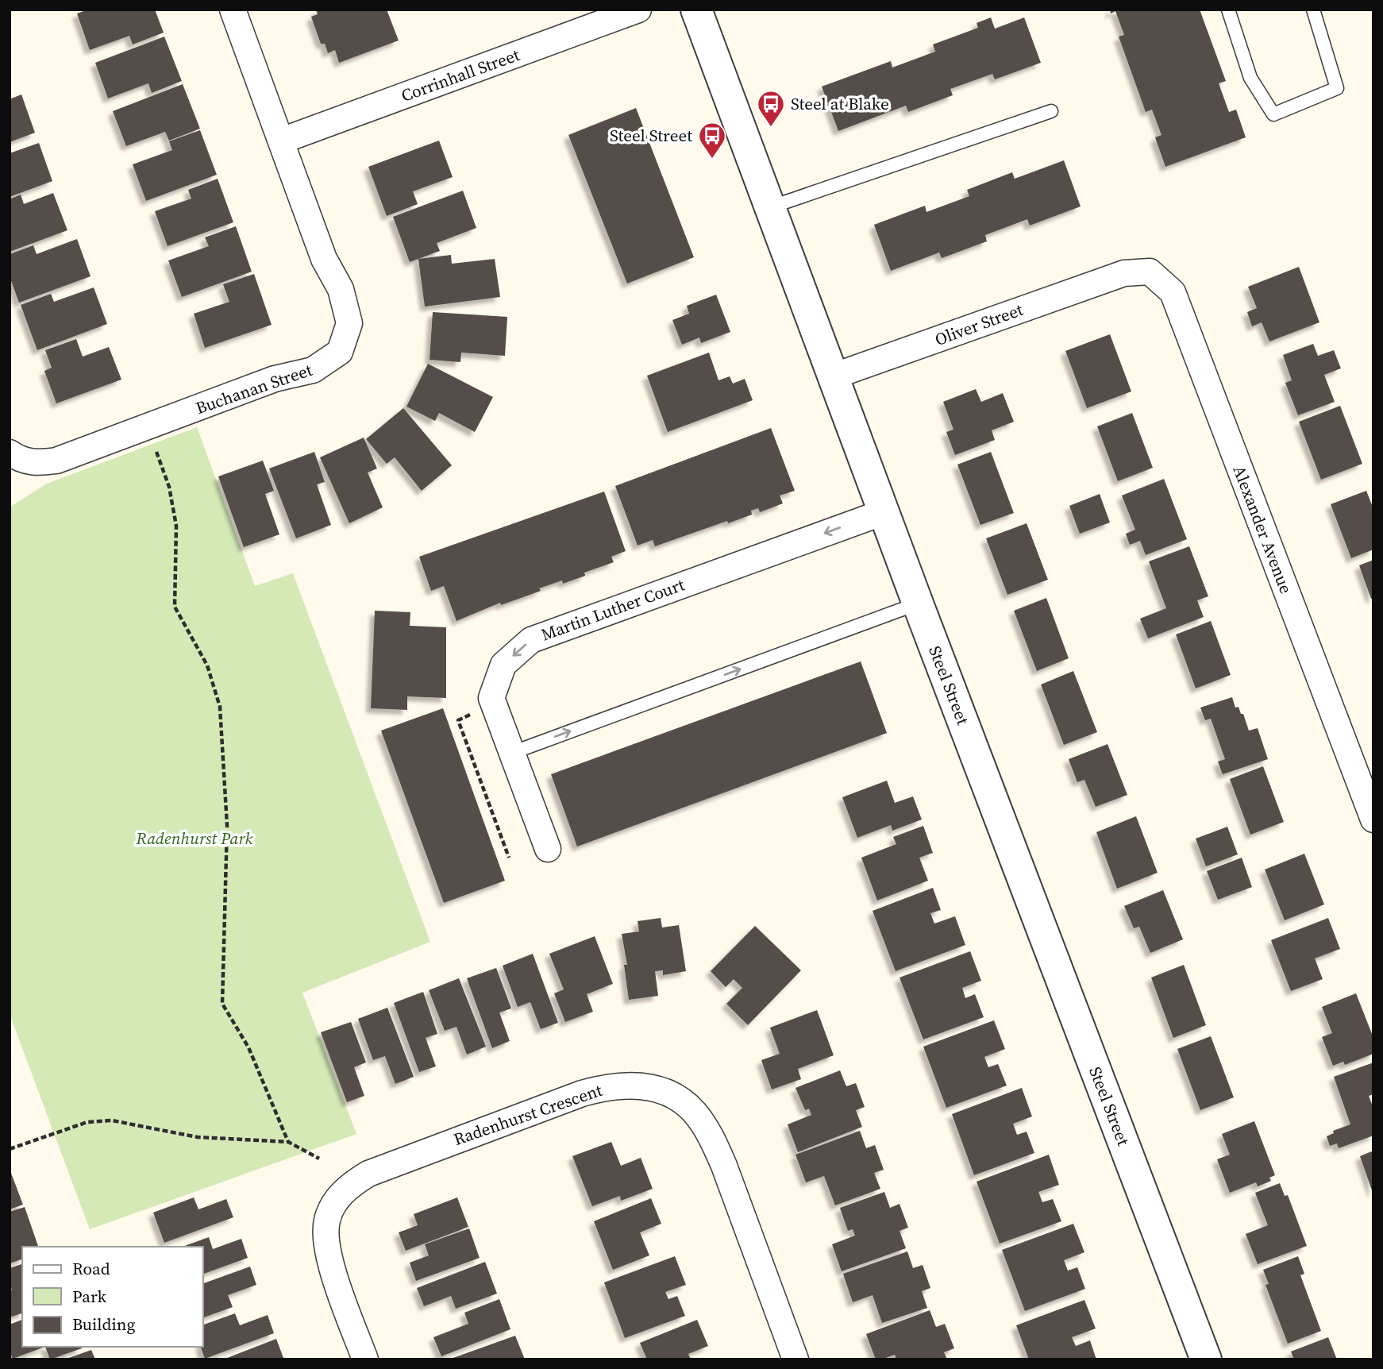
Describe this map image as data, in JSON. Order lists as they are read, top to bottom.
{
  "streets": {
    "street": [
      "Corrinhall Street",
      "Oliver Street",
      "Buchanan Street",
      "Alexander Avenue",
      "Martin Luther Court",
      "Steel Street",
      "Radenhurst Crescent"
    ]
  },
  "crossings": [
    ["Corrinhall Street", "Buchanan Street"],
    ["Oliver Street", "Alexander Avenue"],
    ["Oliver Street", "Steel Street"],
    ["Martin Luther Court", "Steel Street"]
  ],
  "one_way": ["Martin Luther Court"],
  "parks": ["Radenhurst Park"],
  "places": {
    "bus stop": ["Steel at Blake", "Steel Street"]
  },
  "legend": ["Road", "Park", "Building"]
}
